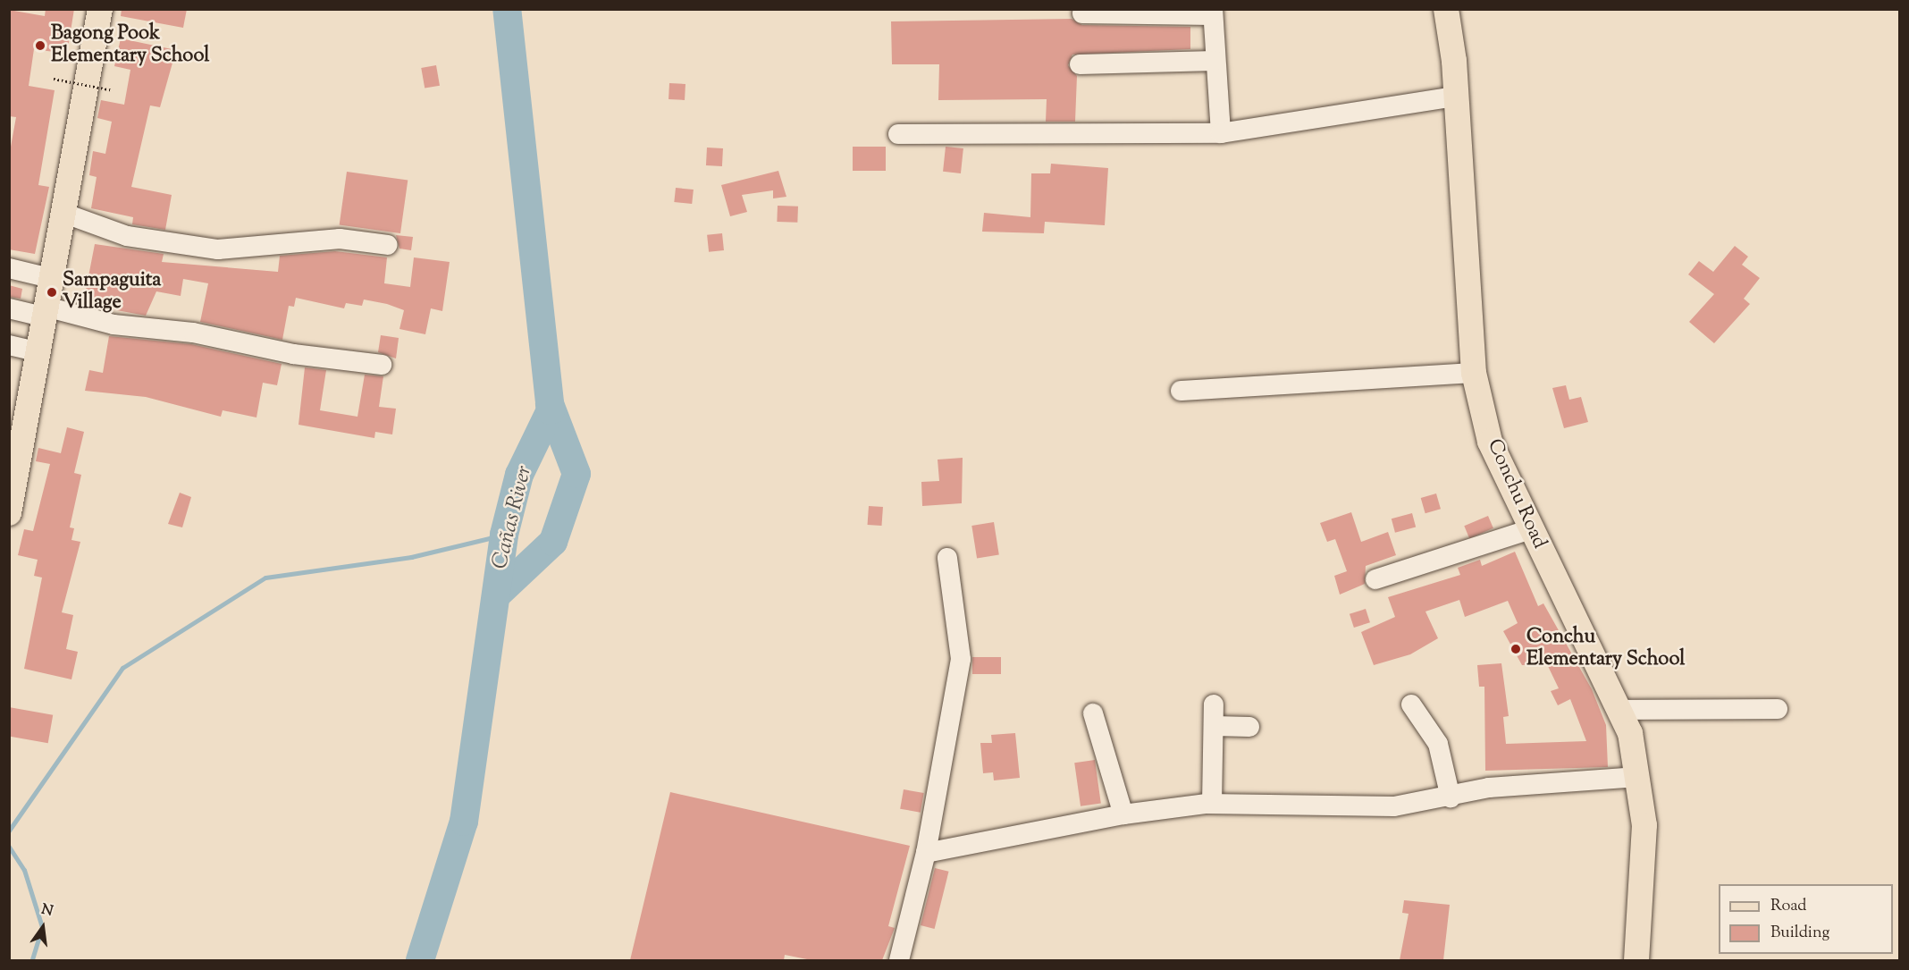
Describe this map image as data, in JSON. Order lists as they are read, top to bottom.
{
  "streets": {
    "main road": ["Conchu Road"]
  },
  "water": ["Cañas River"],
  "places": ["Bagong Pook Elementary School", "Sampaguita Village", "Conchu Elementary School"],
  "legend": ["Road", "Building"],
  "north": "top"
}
